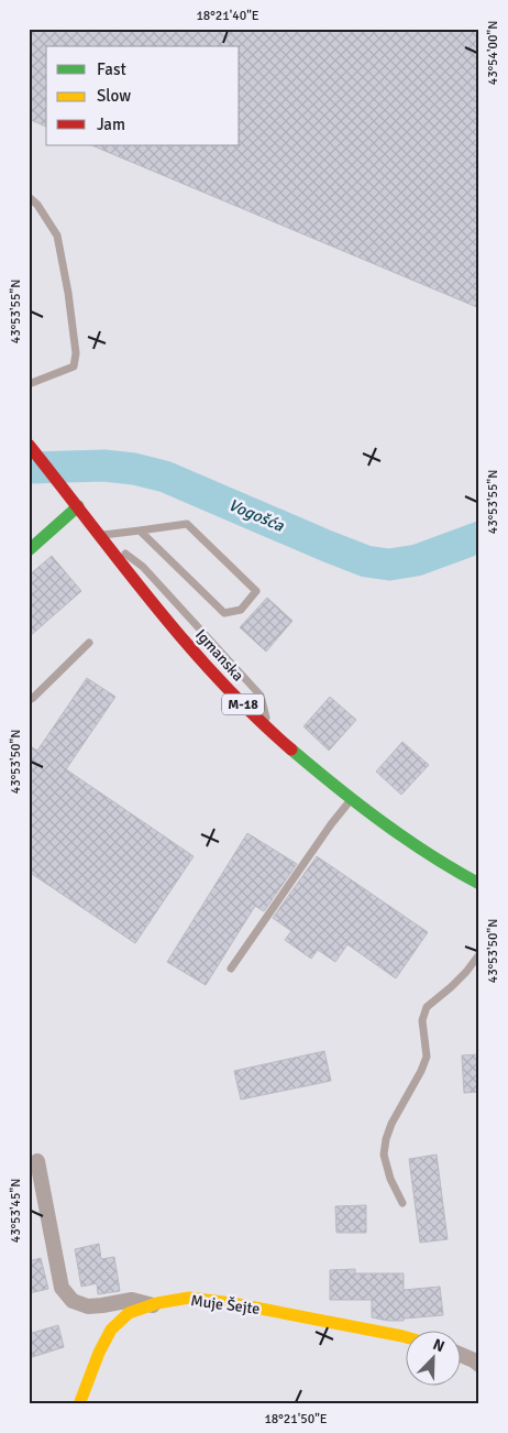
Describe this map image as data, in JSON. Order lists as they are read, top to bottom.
{
  "streets": {
    "main road": ["Igmanska", "M-18", "Muje Šejte"]
  },
  "water": ["Vogošća"],
  "legend": ["Fast", "Slow", "Jam"],
  "north": "top right",
  "coordinates": [
    "18°21'40\"E",
    "43°54'00\"N",
    "43°53'55\"N",
    "43°53'50\"N",
    "43°53'45\"N",
    "18°21'50\"E"
  ]
}
